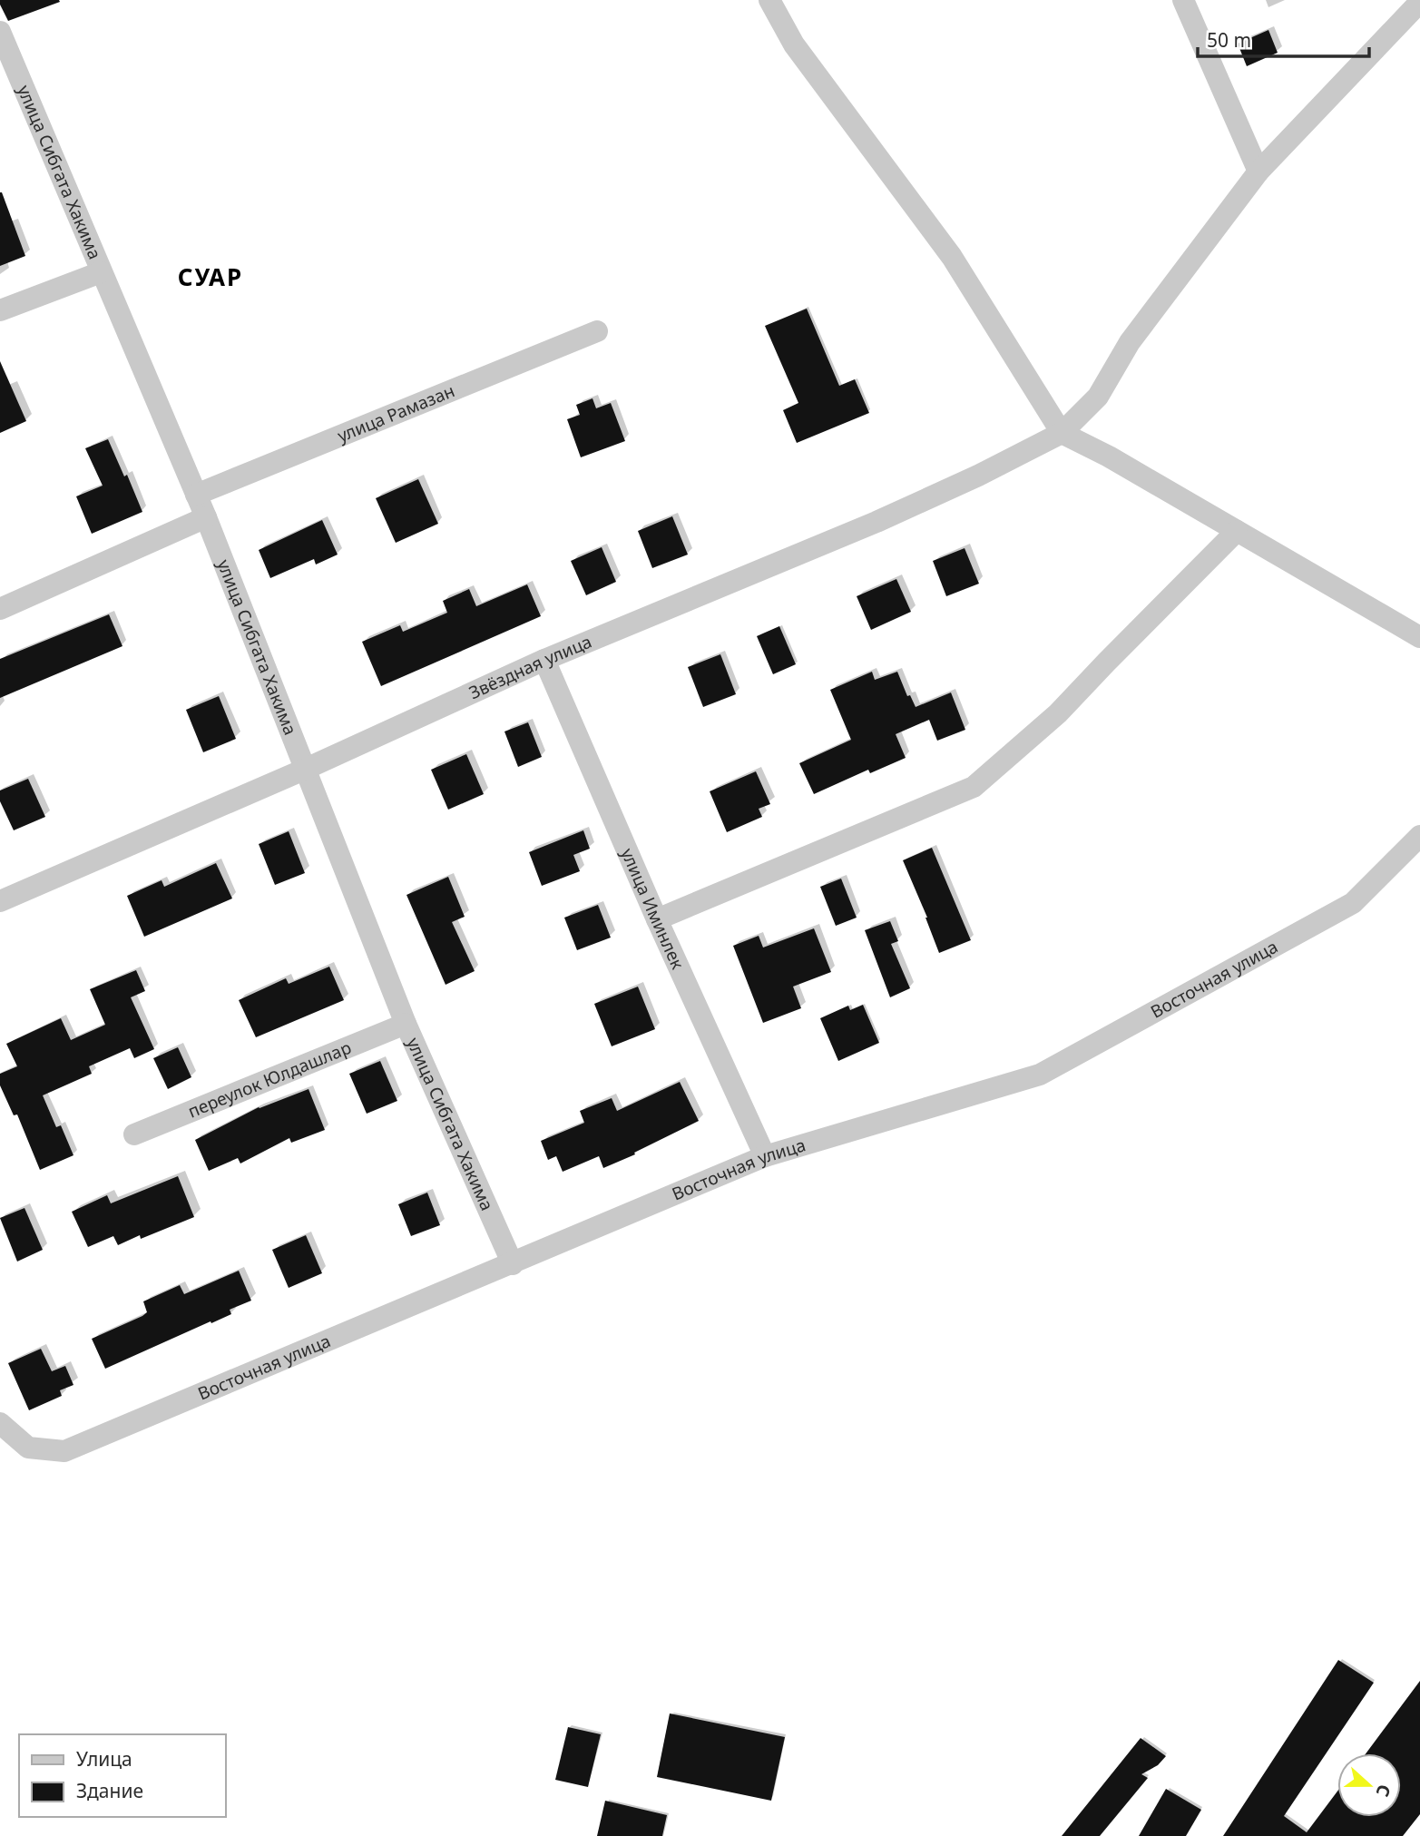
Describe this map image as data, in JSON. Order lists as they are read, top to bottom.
{
  "streets": {
    "street": [
      "улица Сибгата Хакима",
      "улица Рамазан",
      "Звёздная улица",
      "улица Иминлек",
      "Восточная улица",
      "переулок Юлдашлар"
    ]
  },
  "crossings": [
    ["улица Сибгата Хакима", "улица Рамазан"],
    ["улица Сибгата Хакима", "Звёздная улица"],
    ["улица Сибгата Хакима", "Восточная улица"],
    ["улица Сибгата Хакима", "переулок Юлдашлар"],
    ["Звёздная улица", "улица Иминлек"],
    ["улица Иминлек", "Восточная улица"]
  ],
  "districts": ["СУАР"],
  "legend": ["Улица", "Здание"],
  "scale_bar": "50 m",
  "north": "right"
}
